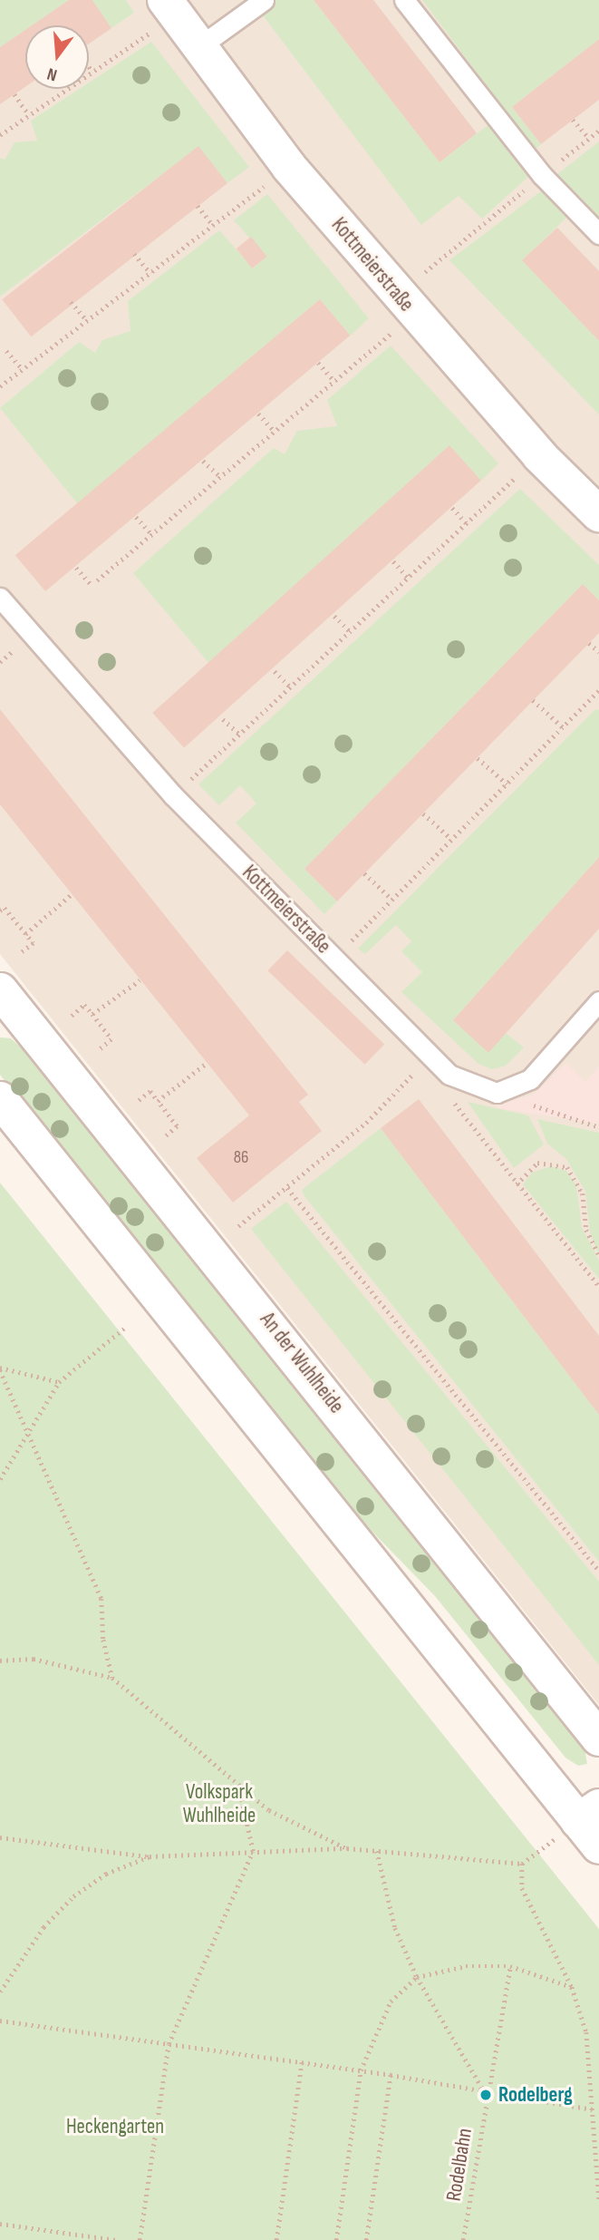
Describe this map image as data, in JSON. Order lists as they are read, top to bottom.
{
  "streets": {
    "main road": ["Kottmeierstraße", "An der Wuhlheide"],
    "path": ["Rodelbahn"]
  },
  "parks": ["Volkspark Wuhlheide", "Heckengarten"],
  "places": ["Rodelberg"],
  "house_numbers": ["86"],
  "north": "bottom"
}
